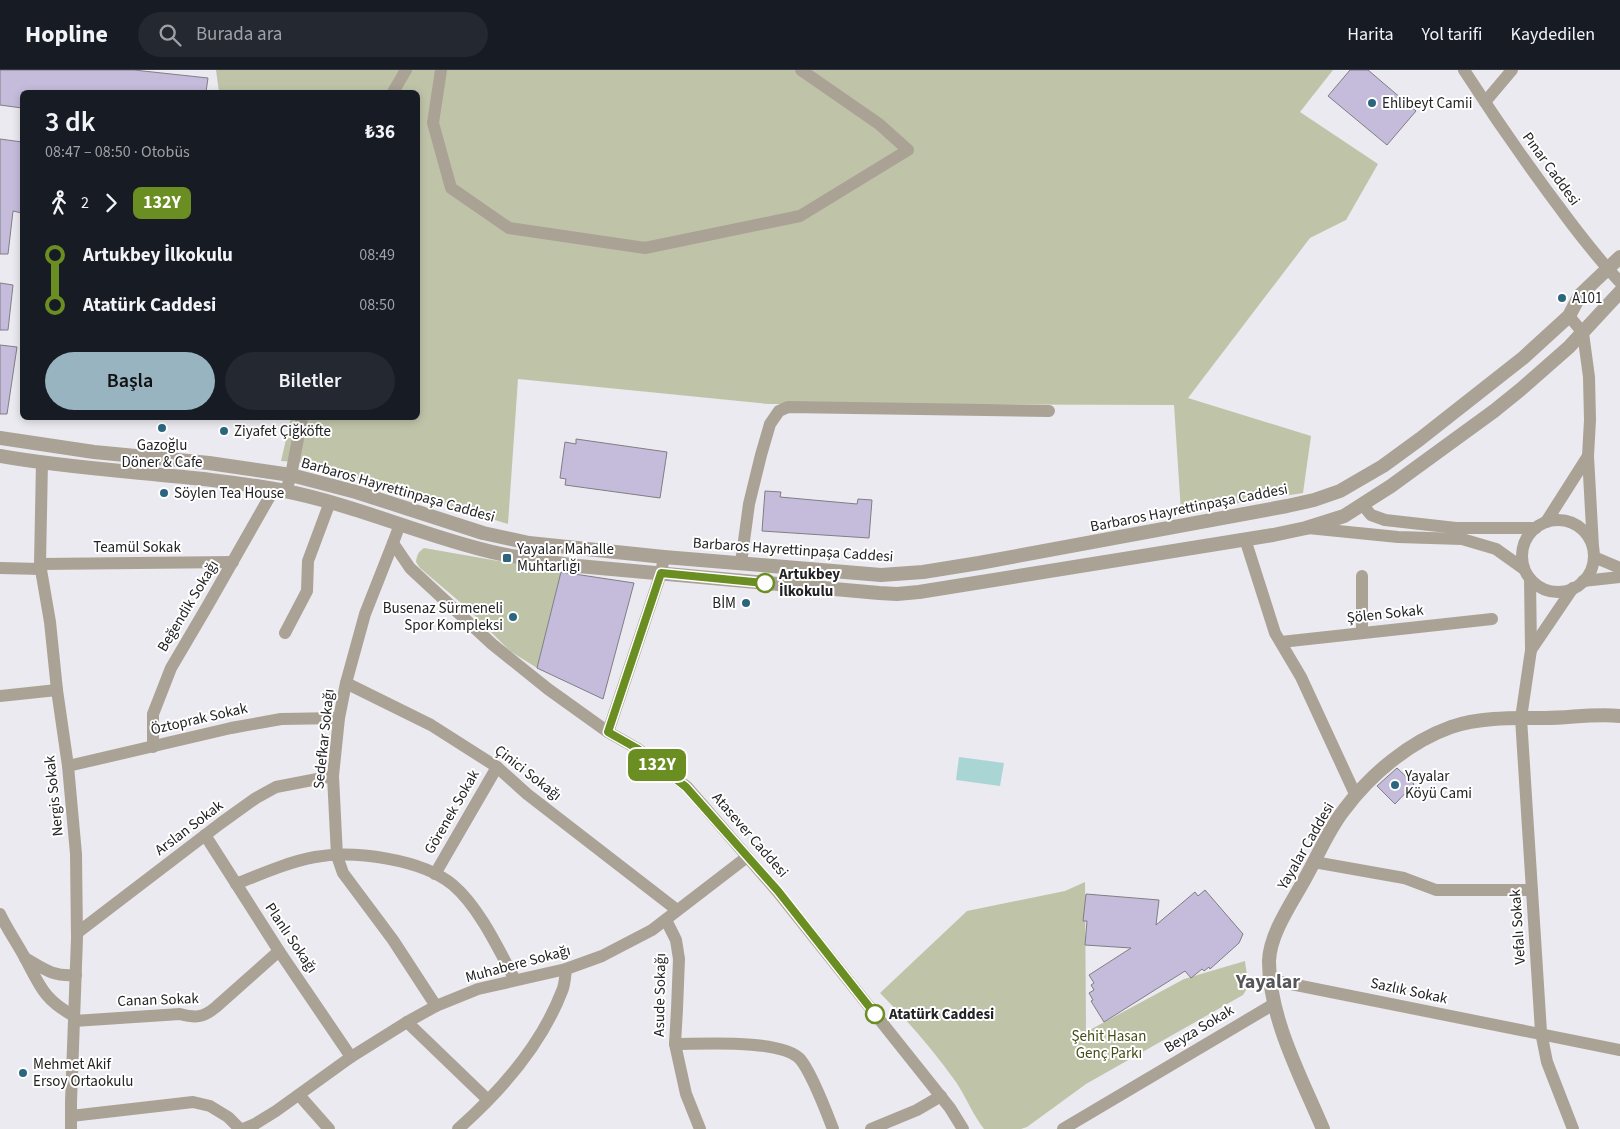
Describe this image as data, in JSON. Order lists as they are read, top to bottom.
{
  "streets": {
    "street": [
      "Pınar Caddesi",
      "Barbaros Hayrettinpaşa Caddesi",
      "Teamül Sokak",
      "Beğendik Sokağı",
      "Şölen Sokak",
      "Öztoprak Sokak",
      "Sedefkar Sokağı",
      "Çinici Sokağı",
      "Nergis Sokak",
      "Görenek Sokak",
      "Arslan Sokak",
      "Atasever Caddesi",
      "Yayalar Caddesi",
      "Vefalı Sokak",
      "Planlı Sokağı",
      "Muhabere Sokağı",
      "Sazlık Sokak",
      "Asude Sokağı",
      "Canan Sokak",
      "Beyza Sokak"
    ]
  },
  "crossings": [
    ["Pınar Caddesi", "Barbaros Hayrettinpaşa Caddesi"],
    ["Barbaros Hayrettinpaşa Caddesi", "Beğendik Sokağı"],
    ["Barbaros Hayrettinpaşa Caddesi", "Nergis Sokak"],
    ["Teamül Sokak", "Beğendik Sokağı"],
    ["Teamül Sokak", "Nergis Sokak"],
    ["Beğendik Sokağı", "Öztoprak Sokak"],
    ["Öztoprak Sokak", "Sedefkar Sokağı"],
    ["Öztoprak Sokak", "Nergis Sokak"],
    ["Sedefkar Sokağı", "Çinici Sokağı"],
    ["Sedefkar Sokağı", "Arslan Sokak"],
    ["Sedefkar Sokağı", "Atasever Caddesi"],
    ["Sedefkar Sokağı", "Muhabere Sokağı"],
    ["Çinici Sokağı", "Görenek Sokak"],
    ["Çinici Sokağı", "Muhabere Sokağı"],
    ["Nergis Sokak", "Arslan Sokak"],
    ["Nergis Sokak", "Muhabere Sokağı"],
    ["Nergis Sokak", "Canan Sokak"],
    ["Arslan Sokak", "Planlı Sokağı"],
    ["Atasever Caddesi", "Muhabere Sokağı"],
    ["Yayalar Caddesi", "Vefalı Sokak"],
    ["Yayalar Caddesi", "Sazlık Sokak"],
    ["Yayalar Caddesi", "Beyza Sokak"],
    ["Vefalı Sokak", "Sazlık Sokak"],
    ["Planlı Sokağı", "Muhabere Sokağı"],
    ["Planlı Sokağı", "Canan Sokak"],
    ["Muhabere Sokağı", "Asude Sokağı"]
  ],
  "districts": ["Yayalar"],
  "parks": ["Şehit Hasan Genç Parkı"],
  "places": {
    "other": [
      "Ehlibeyt Camii",
      "A101",
      "Gazoğlu Döner & Cafe",
      "Ziyafet Çiğköfte",
      "Söylen Tea House",
      "Artukbey İlkokulu",
      "BİM",
      "Busenaz Sürmeneli Spor Kompleksi",
      "Yayalar Köyü Cami",
      "Atatürk Caddesi̇",
      "Mehmet Akif Ersoy Ortaokulu"
    ],
    "transit": ["Yayalar Mahalle Muhtarlığı"]
  },
  "lines": ["bus line 132Y"],
  "page": {
    "header": "Hopline",
    "search": "Burada ara",
    "nav": ["Harita", "Yol tarifi", "Kaydedilen"],
    "on_map": "132Y",
    "heading": ["3 dk", "08:47 – 08:50 · Otobüs", "₺36"],
    "legs": ["2", "132Y"],
    "list": [
      {
        "name": "Artukbey İlkokulu",
        "value": "08:49"
      },
      {
        "name": "Atatürk Caddesi̇",
        "value": "08:50"
      }
    ],
    "buttons": ["Başla", "Biletler"]
  }
}
